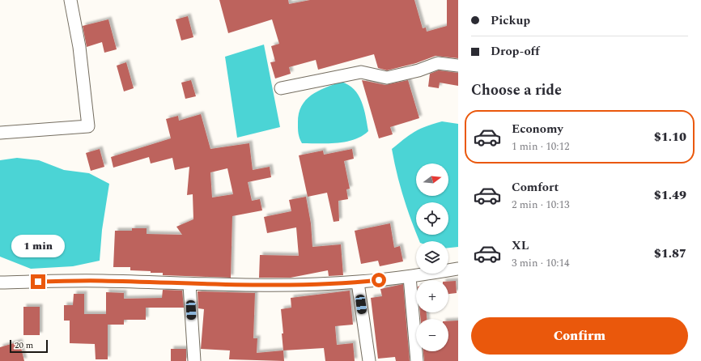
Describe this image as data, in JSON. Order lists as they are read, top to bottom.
{
  "scale_bar": "20 m",
  "north": "right",
  "page": {
    "banner": ["Pickup", "Drop-off"],
    "heading": "Choose a ride",
    "list": [
      {
        "name": "Economy",
        "note": "1 min · 10:12",
        "value": "$1.10"
      },
      {
        "name": "Comfort",
        "note": "2 min · 10:13",
        "value": "$1.49"
      },
      {
        "name": "XL",
        "note": "3 min · 10:14",
        "value": "$1.87"
      }
    ],
    "map_buttons": ["+", "−"],
    "bubble": "1 min",
    "buttons": "Confirm",
    "scale": "20 m"
  }
}
